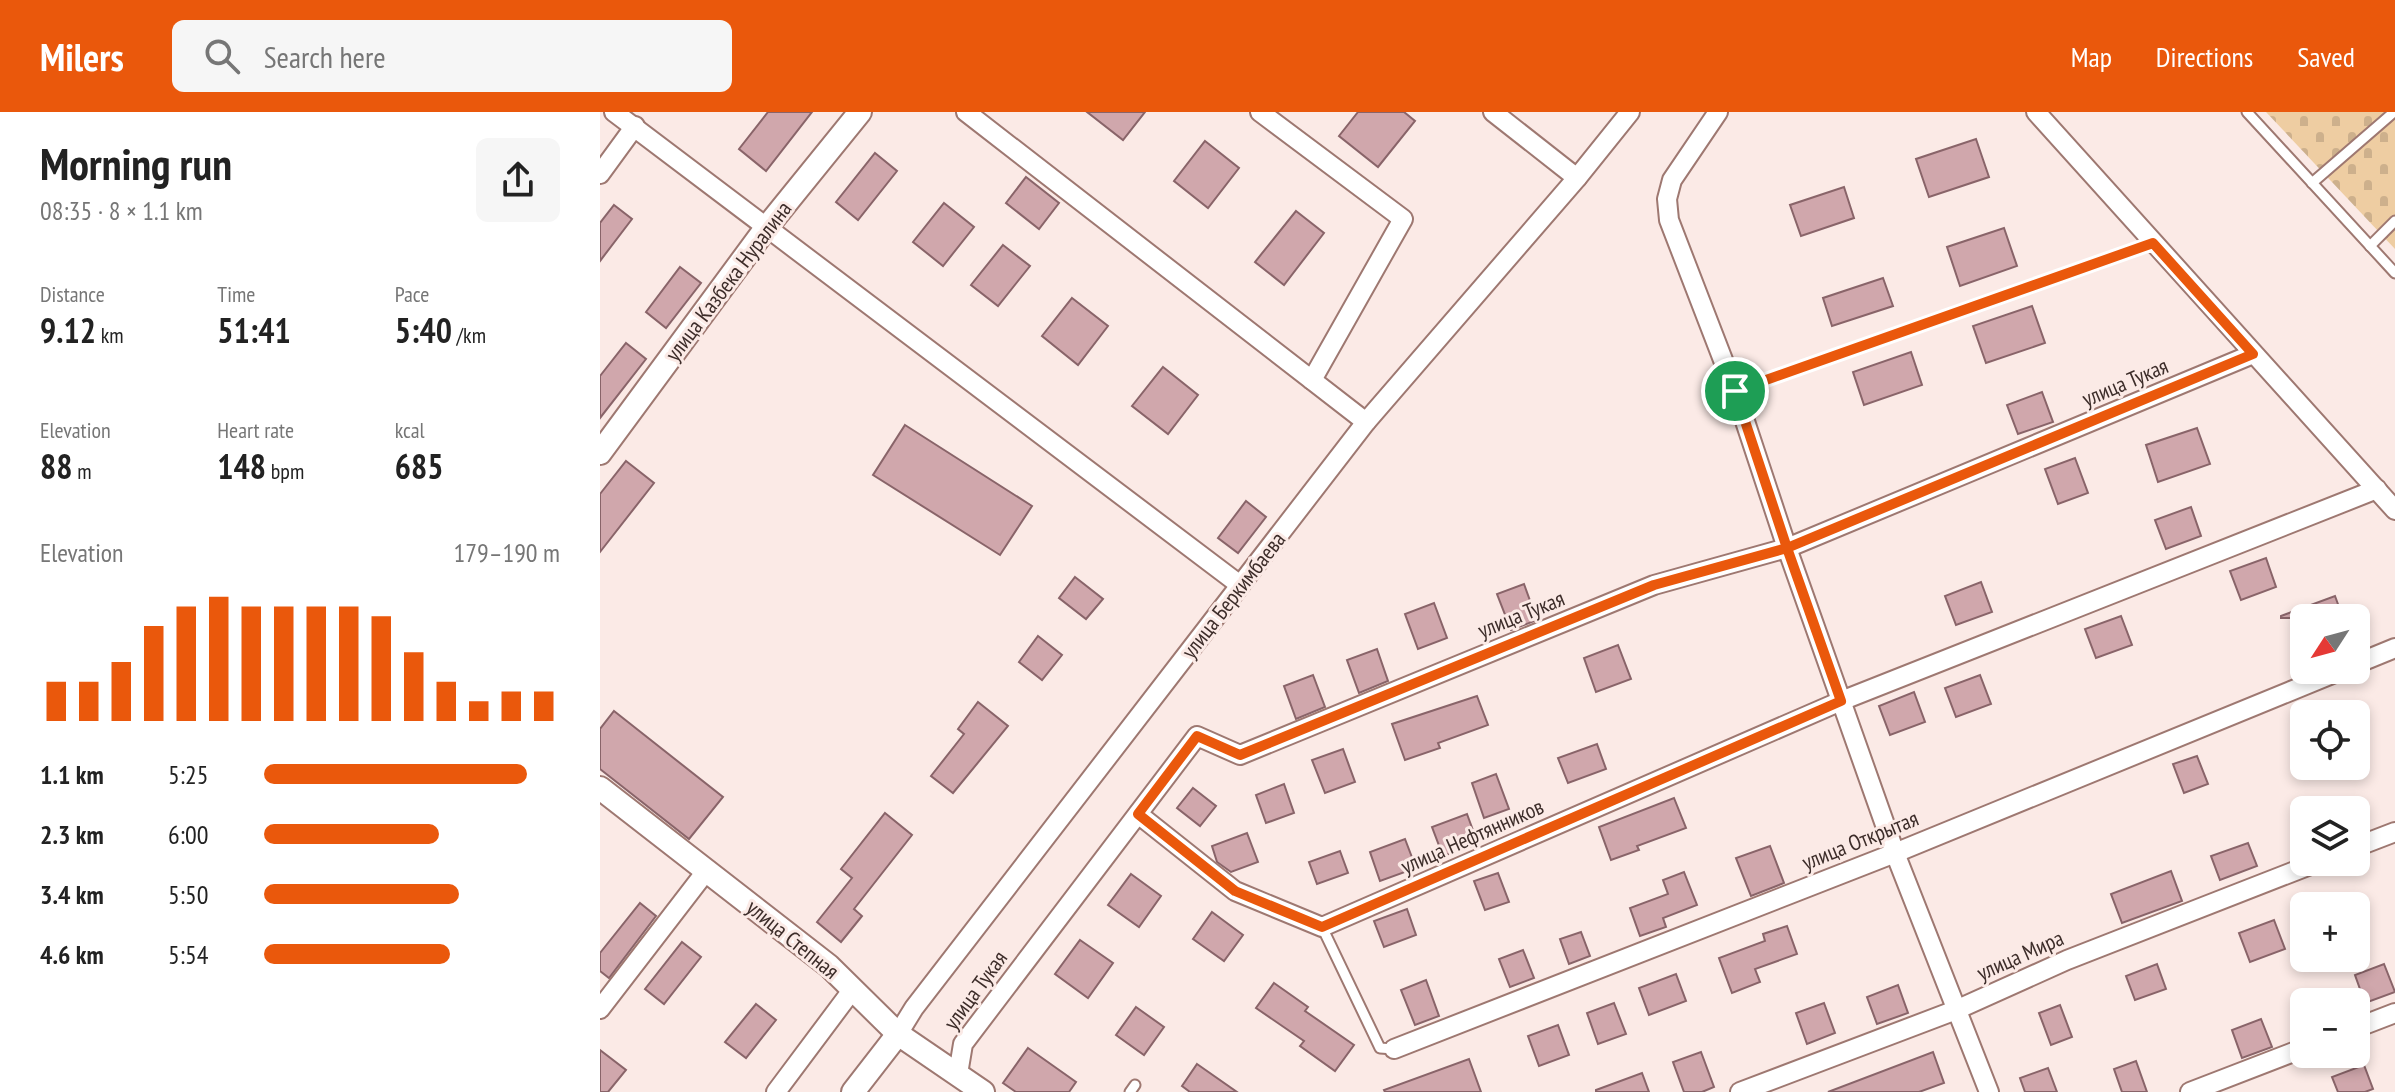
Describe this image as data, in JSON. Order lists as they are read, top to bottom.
{
  "streets": {
    "street": [
      "улица Казбека Нуралина",
      "улица Тукая",
      "улица Беркимбаева",
      "улица Нефтянников",
      "улица Открытая",
      "улица Степная",
      "улица Мира"
    ]
  },
  "crossings": [
    ["улица Тукая", "улица Степная"],
    ["улица Беркимбаева", "улица Степная"]
  ],
  "north": "bottom left",
  "page": {
    "header": "Milers",
    "search": "Search here",
    "nav": ["Map", "Directions", "Saved"],
    "heading": ["Morning run", "08:35 · 8 × 1.1 km"],
    "stats": [
      ["Distance", "9.12 km"],
      ["Time", "51:41"],
      ["Pace", "5:40 /km"],
      ["Elevation", "88 m"],
      ["Heart rate", "148 bpm"],
      ["kcal", "685"]
    ],
    "chart": ["Elevation", "179–190 m"],
    "map_buttons": ["+", "−"],
    "list": [
      {
        "name": "1.1 km",
        "note": "5:25"
      },
      {
        "name": "2.3 km",
        "note": "6:00"
      },
      {
        "name": "3.4 km",
        "note": "5:50"
      },
      {
        "name": "4.6 km",
        "note": "5:54"
      }
    ]
  }
}
